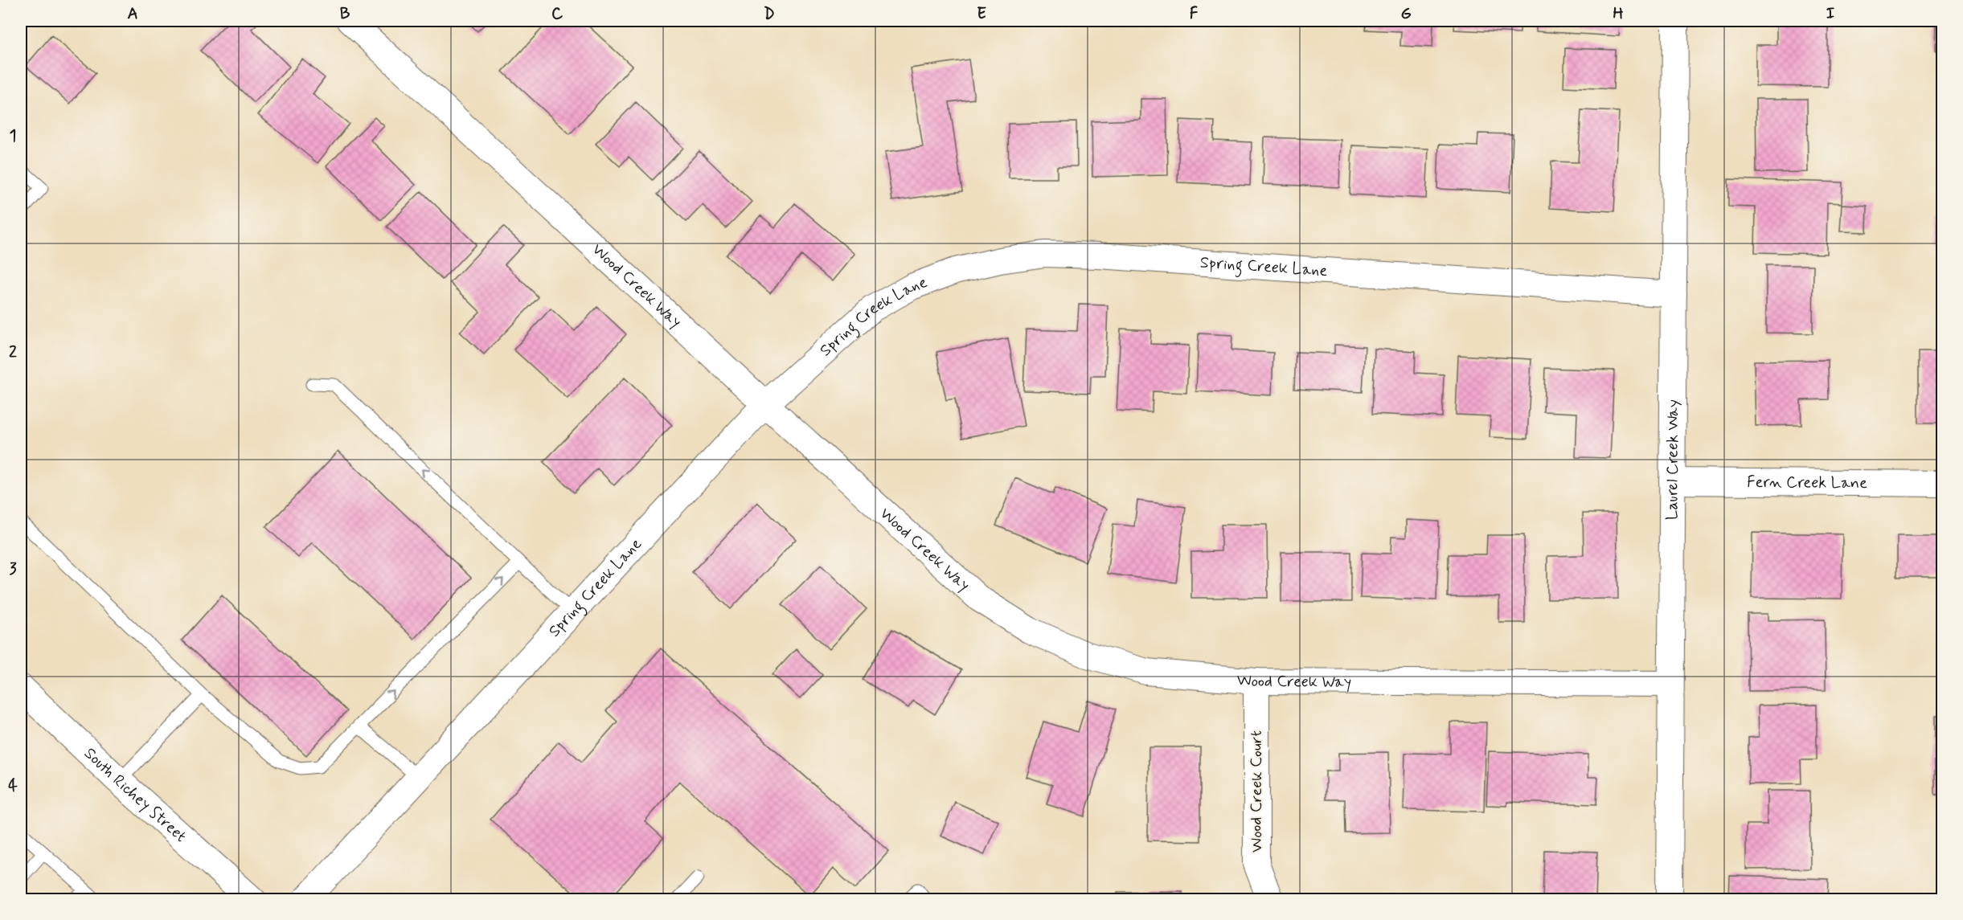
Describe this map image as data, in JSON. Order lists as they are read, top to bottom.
{
  "streets": {
    "main road": ["South Richey Street"],
    "street": [
      "Spring Creek Lane",
      "Wood Creek Way",
      "Laurel Creek Way",
      "Fern Creek Lane",
      "Wood Creek Court"
    ]
  },
  "crossings": [
    ["Spring Creek Lane", "Wood Creek Way"],
    ["Spring Creek Lane", "Laurel Creek Way"],
    ["Wood Creek Way", "Laurel Creek Way"],
    ["Wood Creek Way", "Wood Creek Court"],
    ["Laurel Creek Way", "Fern Creek Lane"]
  ],
  "grid": {
    "columns": [
      "A",
      "B",
      "C",
      "D",
      "E",
      "F",
      "G",
      "H",
      "I"
    ],
    "rows": [
      "1",
      "2",
      "3",
      "4"
    ]
  }
}
